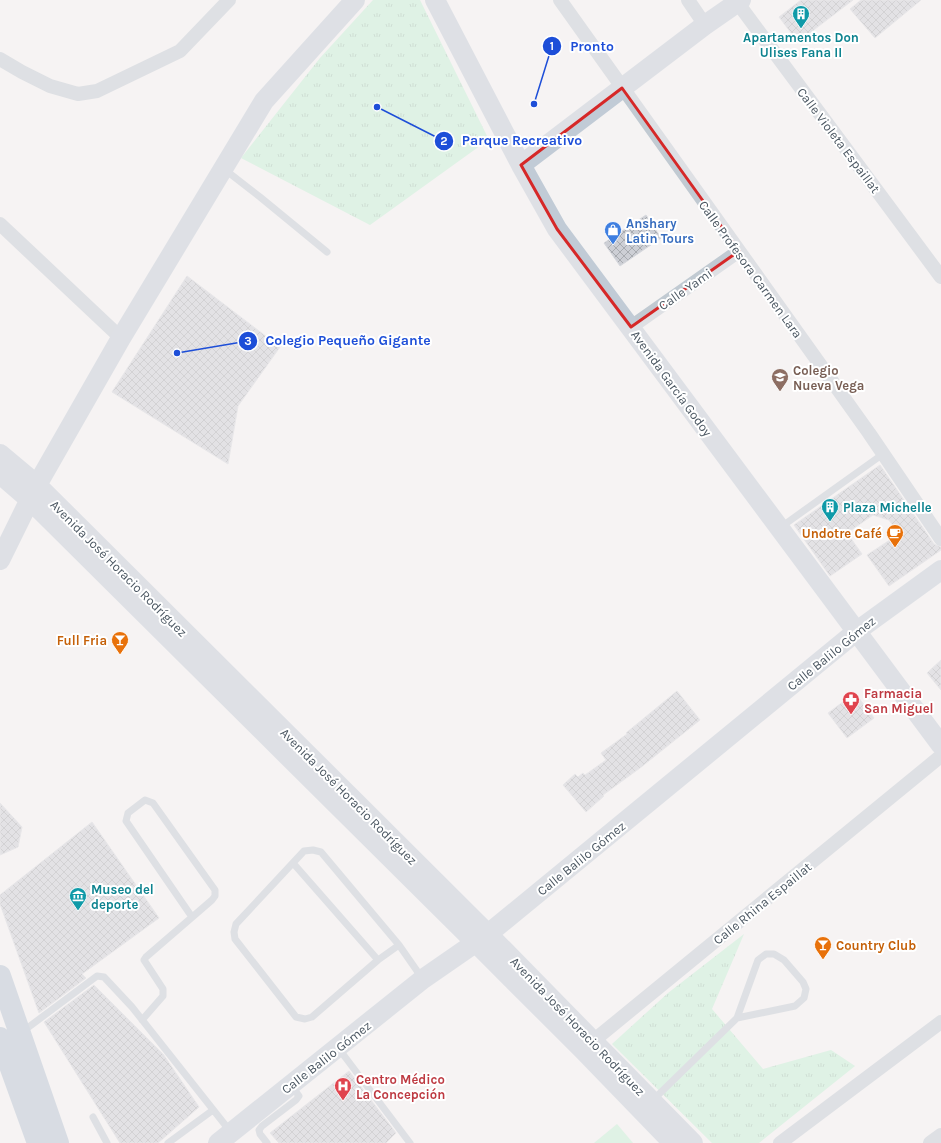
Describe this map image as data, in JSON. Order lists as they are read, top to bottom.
{
  "streets": {
    "street": [
      "Calle Violeta Espaillat",
      "Calle Profesora Carmen Lara",
      "Calle Yami",
      "Avenida García Godoy",
      "Avenida José Horacio Rodríguez",
      "Calle Balilo Gómez",
      "Calle Rhina Espaillat"
    ]
  },
  "crossings": [
    ["Calle Profesora Carmen Lara", "Calle Yami"],
    ["Calle Yami", "Avenida García Godoy"],
    ["Avenida García Godoy", "Calle Balilo Gómez"],
    ["Avenida José Horacio Rodríguez", "Calle Balilo Gómez"],
    ["Avenida José Horacio Rodríguez", "Calle Rhina Espaillat"]
  ],
  "places": {
    "building": ["Apartamentos Don Ulises Fana II", "Plaza Michelle"],
    "other": ["Pronto", "Parque Recreativo", "Colegio Pequeño Gigante"],
    "shop": ["Anshary Latin Tours"],
    "school or university": ["Colegio Nueva Vega"],
    "cafe": ["Undotre Café"],
    "bar": ["Full Fria", "Country Club"],
    "pharmacy": ["Farmacia San Miguel"],
    "museum": ["Museo del deporte"],
    "hospital": ["Centro Médico La Concepción"]
  }
}
